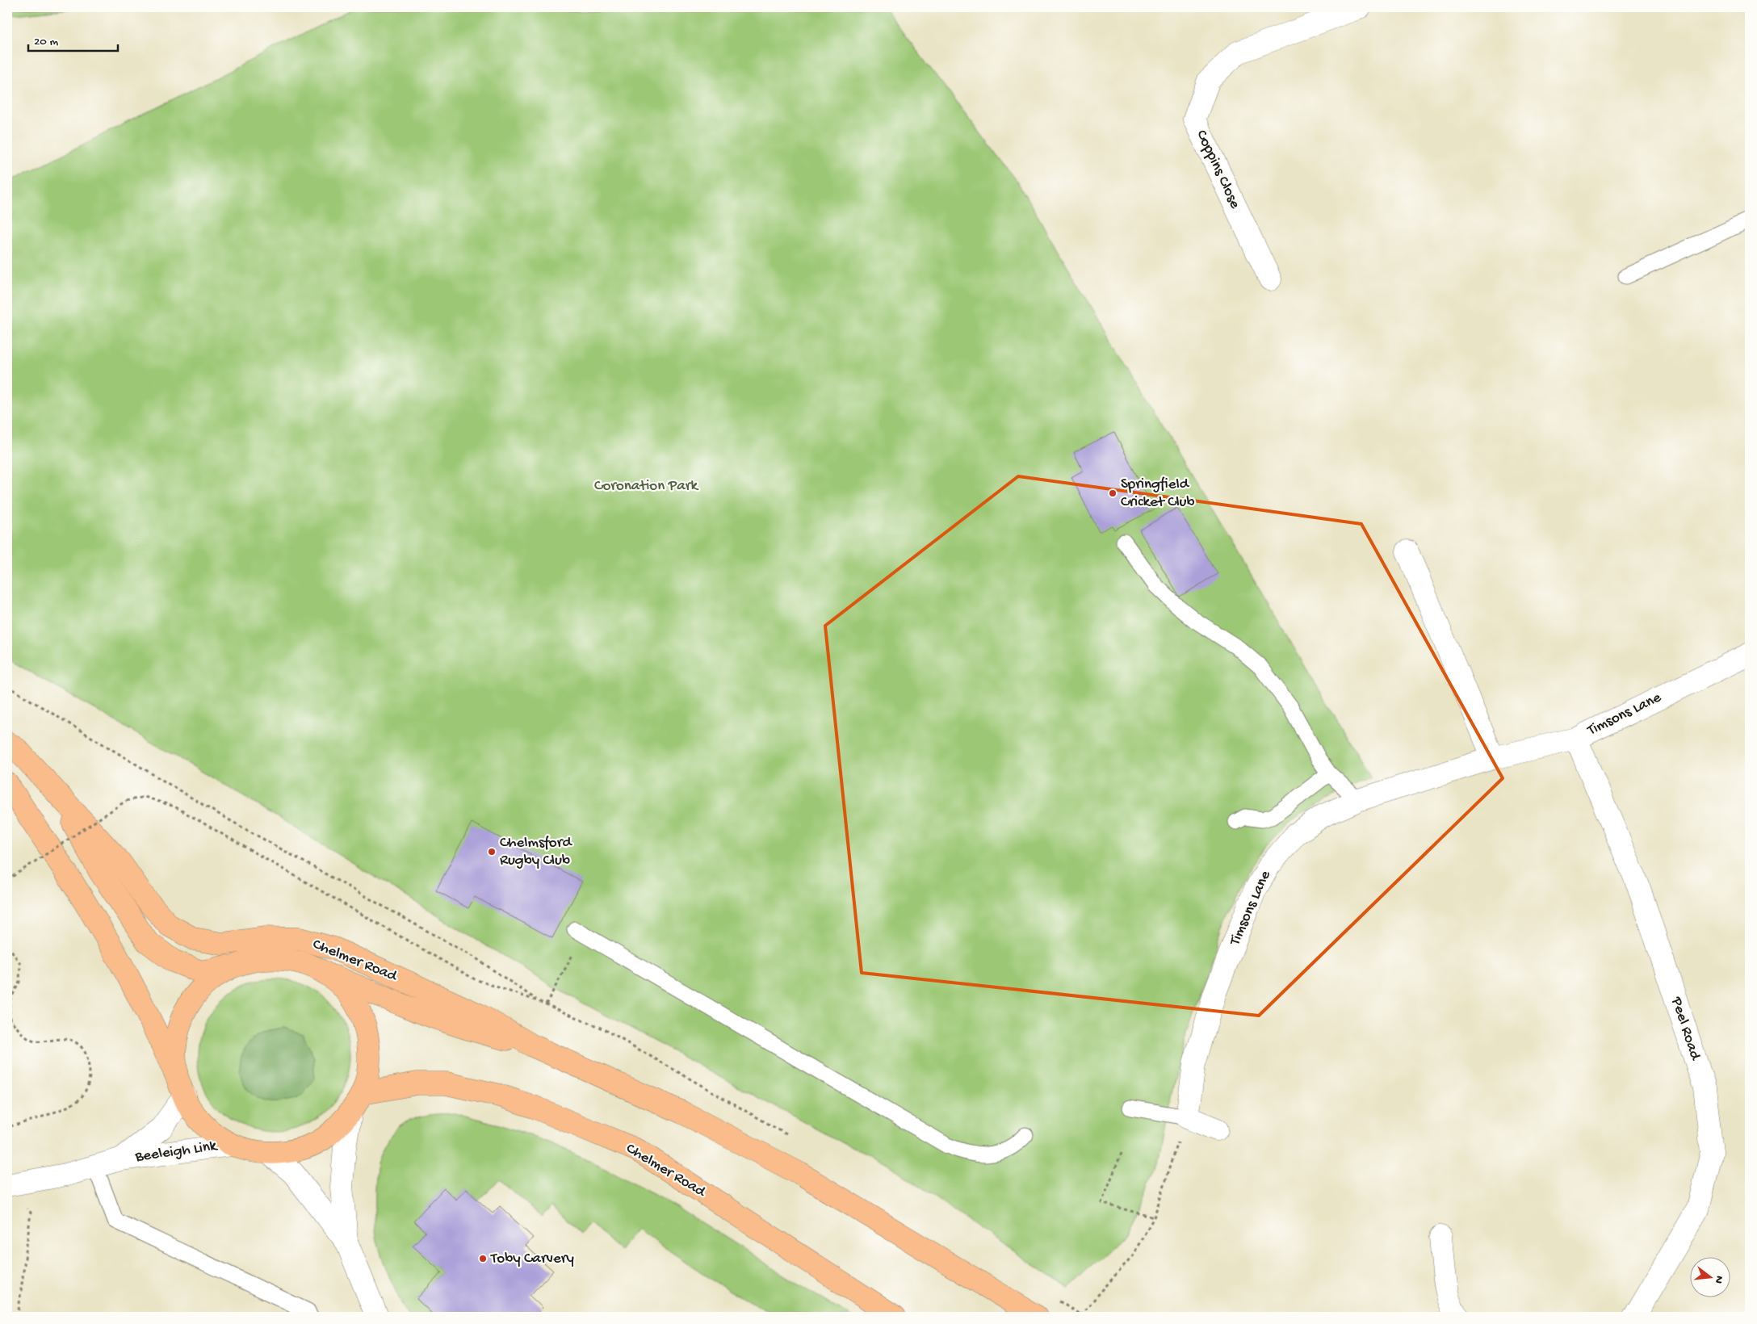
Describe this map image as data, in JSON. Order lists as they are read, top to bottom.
{
  "streets": {
    "main road": ["Chelmer Road"],
    "street": [
      "Coppins Close",
      "Timsons Lane",
      "Peel Road",
      "Beeleigh Link"
    ]
  },
  "crossings": [
    ["Timsons Lane", "Peel Road"],
    ["Chelmer Road", "Beeleigh Link"]
  ],
  "parks": ["Coronation Park"],
  "places": ["Springfield Cricket Club", "Chelmsford Rugby Club", "Toby Carvery"],
  "scale_bar": "20 m",
  "north": "right"
}
